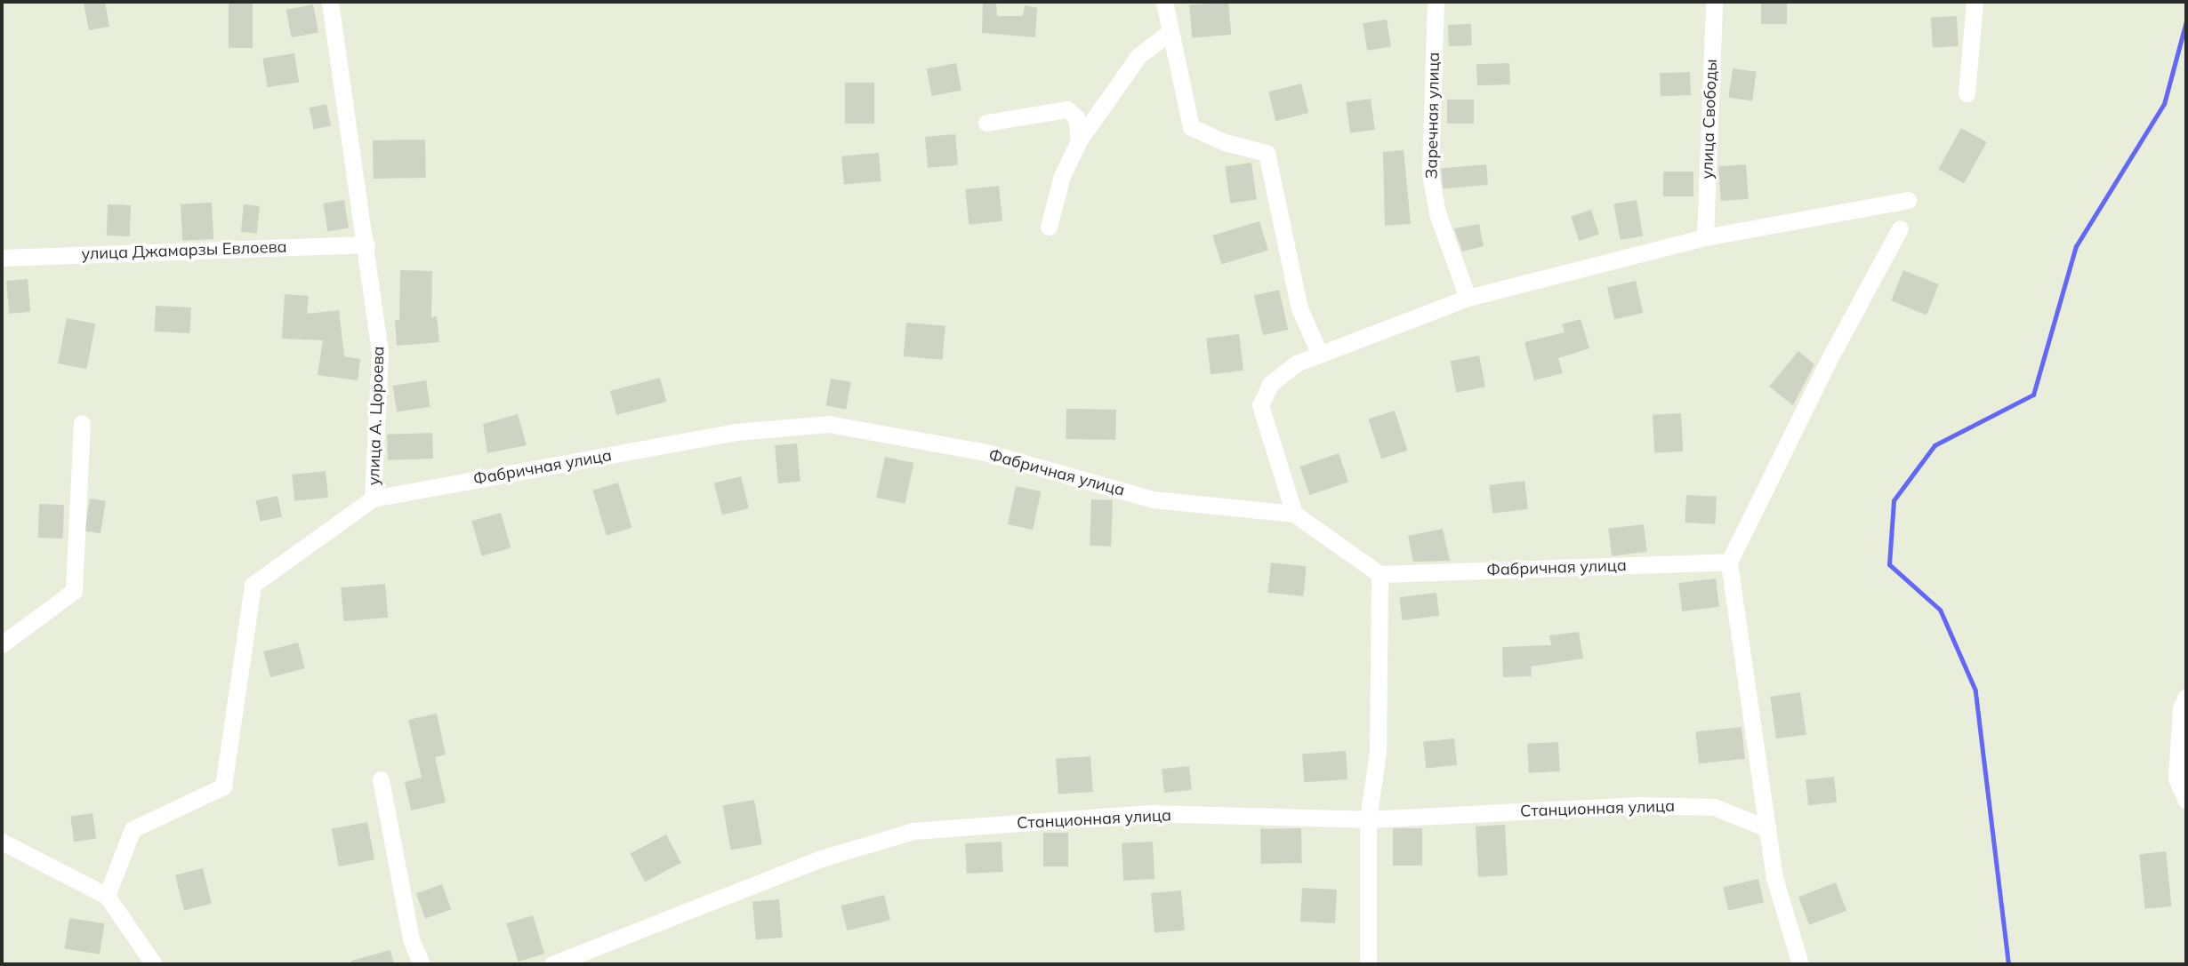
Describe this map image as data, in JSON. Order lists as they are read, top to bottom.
{
  "streets": {
    "street": [
      "Заречная улица",
      "улица Свободы",
      "улица Джамарзы Евлоева",
      "улица А. Цороева",
      "Фабричная улица",
      "Станционная улица"
    ]
  },
  "crossings": [
    ["улица Джамарзы Евлоева", "улица А. Цороева"],
    ["улица А. Цороева", "Фабричная улица"]
  ]
}
